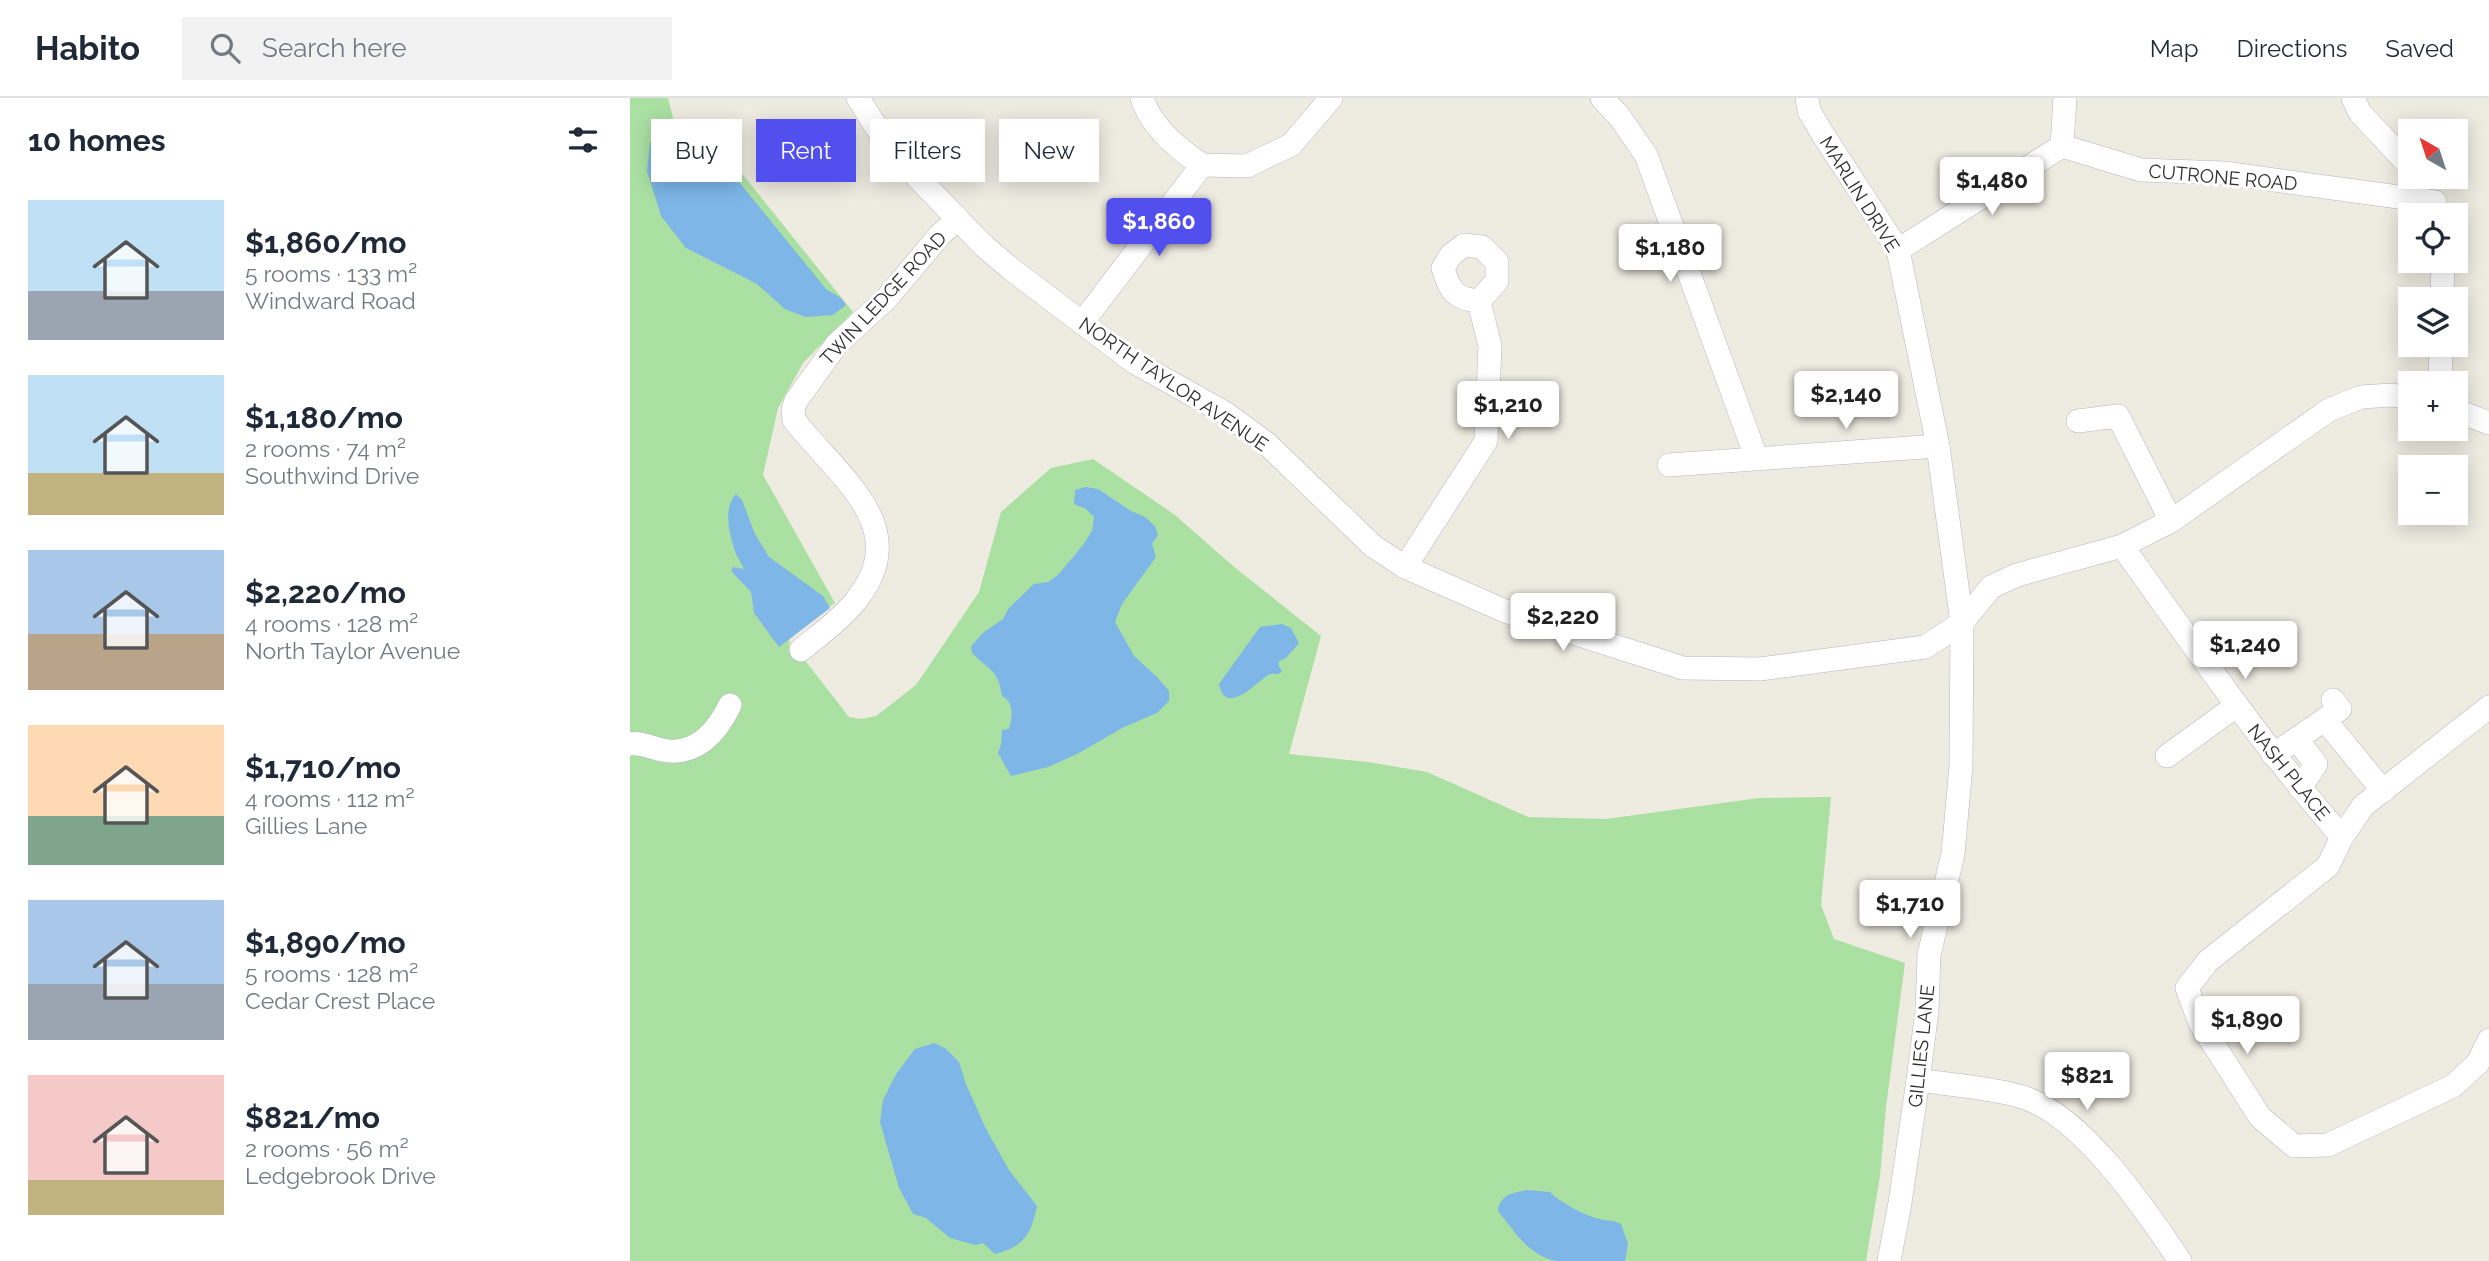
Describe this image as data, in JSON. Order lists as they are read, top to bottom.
{
  "streets": {
    "street": [
      "CUTRONE ROAD",
      "MARLIN DRIVE",
      "TWIN LEDGE ROAD",
      "NORTH TAYLOR AVENUE",
      "NASH PLACE",
      "GILLIES LANE"
    ]
  },
  "crossings": [
    ["MARLIN DRIVE", "NORTH TAYLOR AVENUE"],
    ["MARLIN DRIVE", "GILLIES LANE"],
    ["TWIN LEDGE ROAD", "NORTH TAYLOR AVENUE"],
    ["NORTH TAYLOR AVENUE", "NASH PLACE"],
    ["NORTH TAYLOR AVENUE", "GILLIES LANE"]
  ],
  "north": "top left",
  "page": {
    "header": "Habito",
    "search": "Search here",
    "nav": ["Map", "Directions", "Saved"],
    "heading": "10 homes",
    "map_buttons": ["+", "−"],
    "chip": [
      "Buy",
      "Rent",
      "Filters",
      "New"
    ],
    "price": [
      "$1,480",
      "$1,860",
      "$1,180",
      "$2,140",
      "$1,210",
      "$2,220",
      "$1,240",
      "$1,710",
      "$1,890",
      "$821"
    ],
    "list": [
      {
        "name": "$1,860/mo",
        "note": "5 rooms · 133 m² · Windward Road"
      },
      {
        "name": "$1,180/mo",
        "note": "2 rooms · 74 m² · Southwind Drive"
      },
      {
        "name": "$2,220/mo",
        "note": "4 rooms · 128 m² · North Taylor Avenue"
      },
      {
        "name": "$1,710/mo",
        "note": "4 rooms · 112 m² · Gillies Lane"
      },
      {
        "name": "$1,890/mo",
        "note": "5 rooms · 128 m² · Cedar Crest Place"
      },
      {
        "name": "$821/mo",
        "note": "2 rooms · 56 m² · Ledgebrook Drive"
      }
    ]
  }
}
